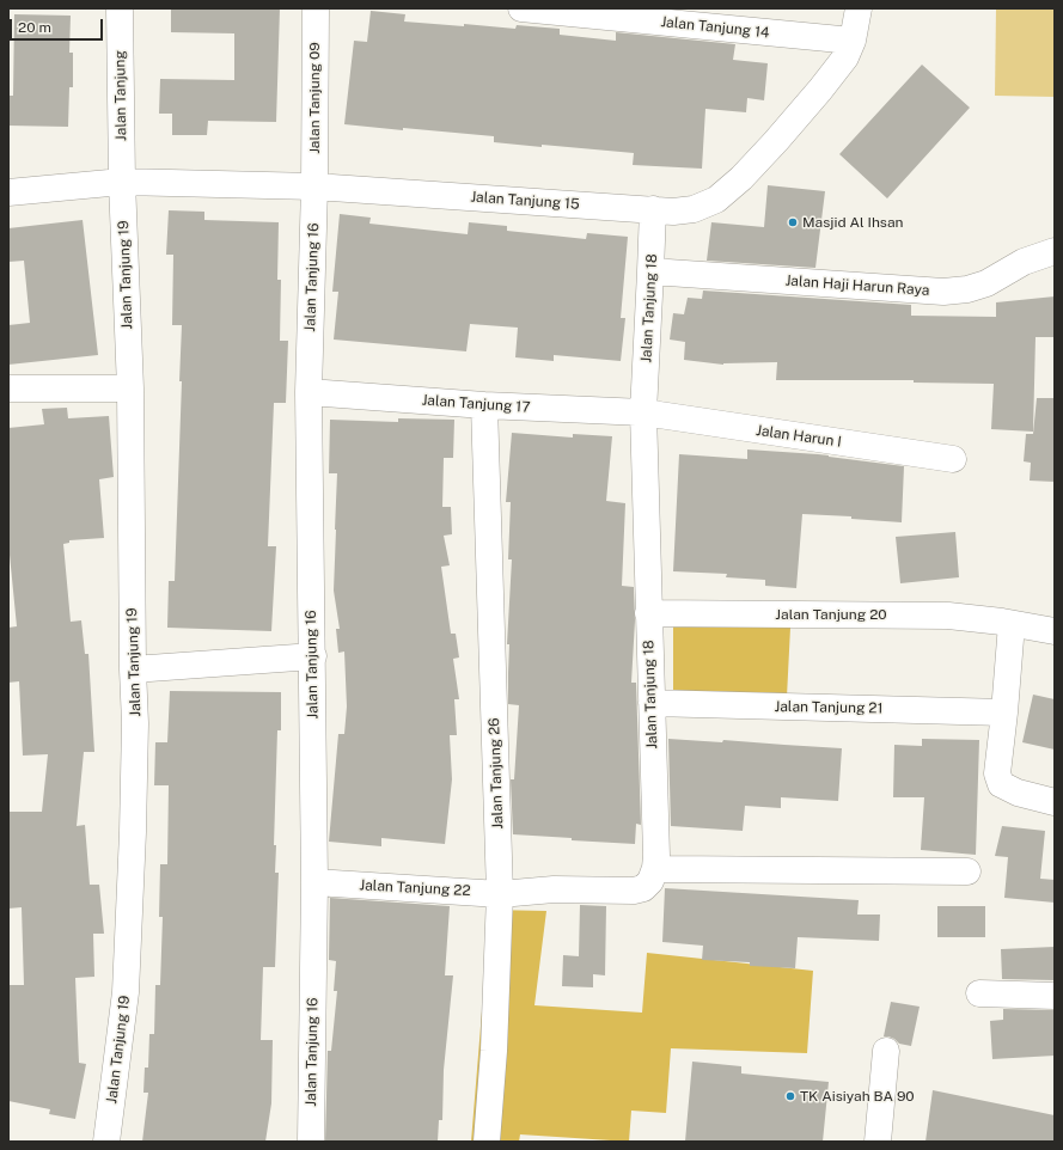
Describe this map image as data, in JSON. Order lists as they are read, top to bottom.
{
  "streets": {
    "street": [
      "Jalan Tanjung 14",
      "Jalan Tanjung",
      "Jalan Tanjung 09",
      "Jalan Tanjung 15",
      "Jalan Tanjung 19",
      "Jalan Tanjung 16",
      "Jalan Haji Harun Raya",
      "Jalan Tanjung 18",
      "Jalan Tanjung 17",
      "Jalan Harun I",
      "Jalan Tanjung 20",
      "Jalan Tanjung 21",
      "Jalan Tanjung 26",
      "Jalan Tanjung 22"
    ]
  },
  "crossings": [
    ["Jalan Tanjung 14", "Jalan Tanjung 15"],
    ["Jalan Tanjung", "Jalan Tanjung 15"],
    ["Jalan Tanjung", "Jalan Tanjung 19"],
    ["Jalan Tanjung 09", "Jalan Tanjung 15"],
    ["Jalan Tanjung 09", "Jalan Tanjung 16"],
    ["Jalan Tanjung 15", "Jalan Tanjung 19"],
    ["Jalan Tanjung 15", "Jalan Tanjung 16"],
    ["Jalan Tanjung 15", "Jalan Tanjung 18"],
    ["Jalan Tanjung 16", "Jalan Tanjung 17"],
    ["Jalan Tanjung 16", "Jalan Tanjung 22"],
    ["Jalan Haji Harun Raya", "Jalan Tanjung 18"],
    ["Jalan Tanjung 18", "Jalan Tanjung 17"],
    ["Jalan Tanjung 18", "Jalan Harun I"],
    ["Jalan Tanjung 18", "Jalan Tanjung 20"],
    ["Jalan Tanjung 18", "Jalan Tanjung 21"],
    ["Jalan Tanjung 18", "Jalan Tanjung 22"],
    ["Jalan Tanjung 17", "Jalan Harun I"],
    ["Jalan Tanjung 17", "Jalan Tanjung 26"],
    ["Jalan Tanjung 26", "Jalan Tanjung 22"]
  ],
  "places": ["Masjid Al Ihsan", "TK Aisiyah BA 90"],
  "scale_bar": "20 m"
}
